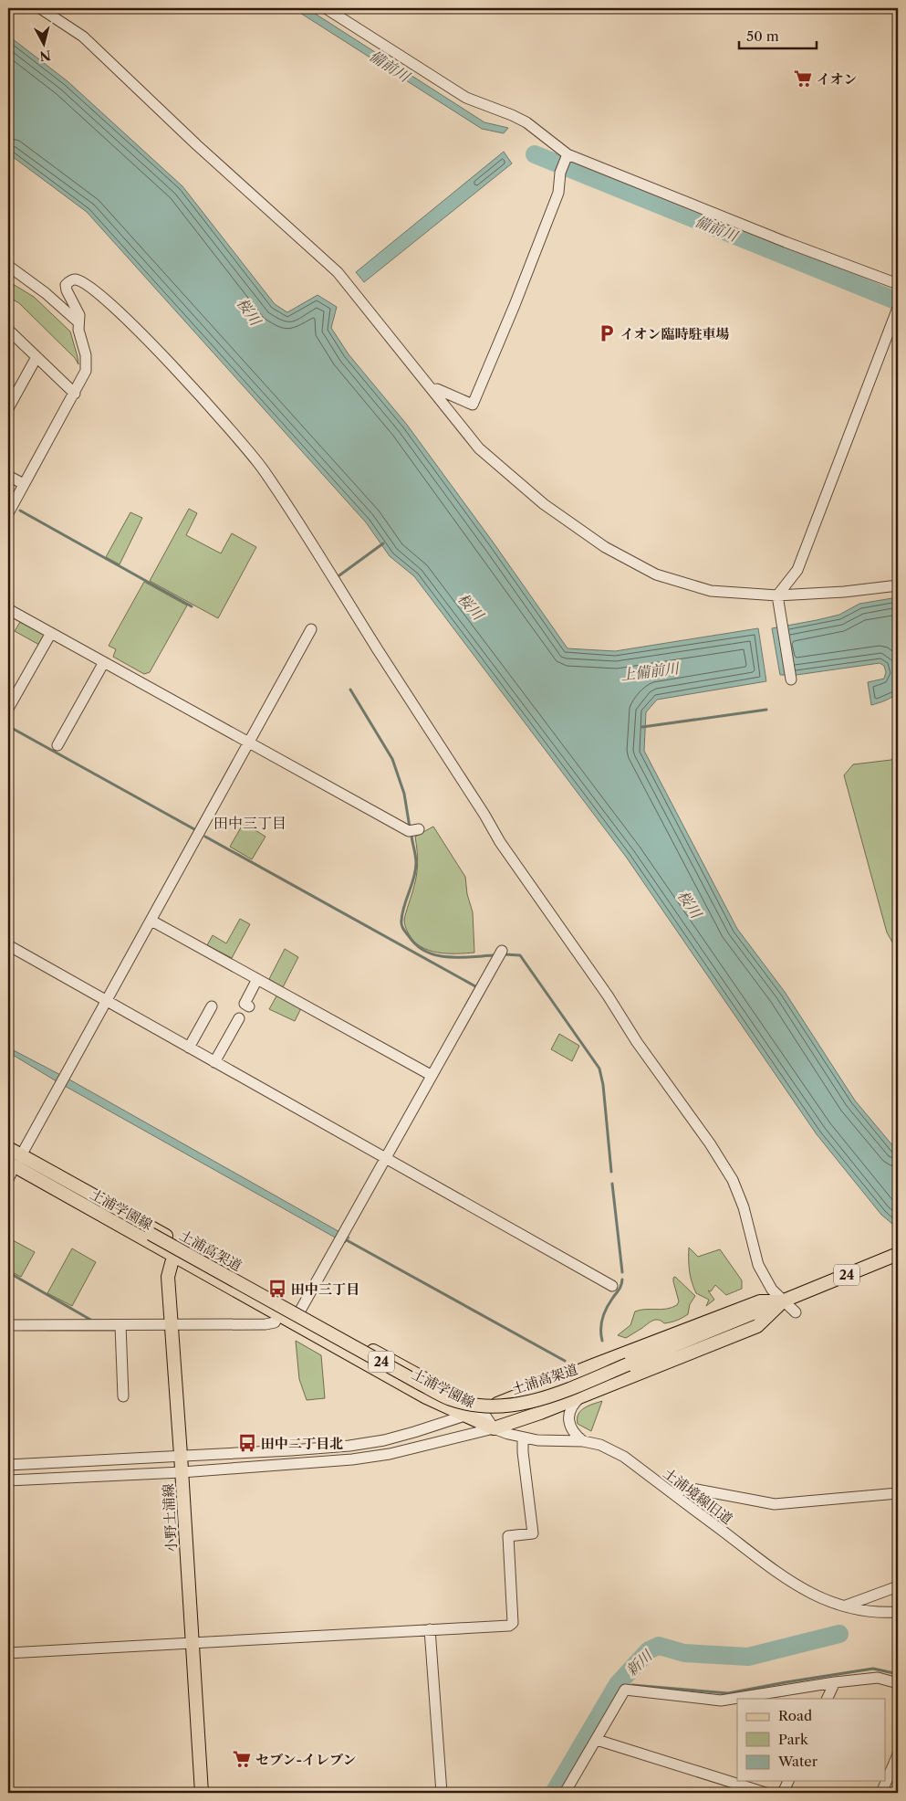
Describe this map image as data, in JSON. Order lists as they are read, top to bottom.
{
  "streets": {
    "main road": [
      "土浦学園線",
      "土浦高架道",
      "24",
      "小野土浦線"
    ],
    "street": ["土浦境線旧道"]
  },
  "crossings": [
    ["土浦学園線", "土浦高架道"],
    ["土浦学園線", "土浦境線旧道"],
    ["土浦学園線", "小野土浦線"]
  ],
  "districts": ["田中三丁目"],
  "water": [
    "備前川",
    "桜川",
    "上備前川",
    "新川"
  ],
  "places": {
    "supermarket": ["イオン", "セブン-イレブン"],
    "parking": ["イオン臨時駐車場"],
    "bus stop": ["田中三丁目", "田中二丁目北"]
  },
  "legend": ["Road", "Park", "Water"],
  "scale_bar": "50 m",
  "north": "bottom"
}
